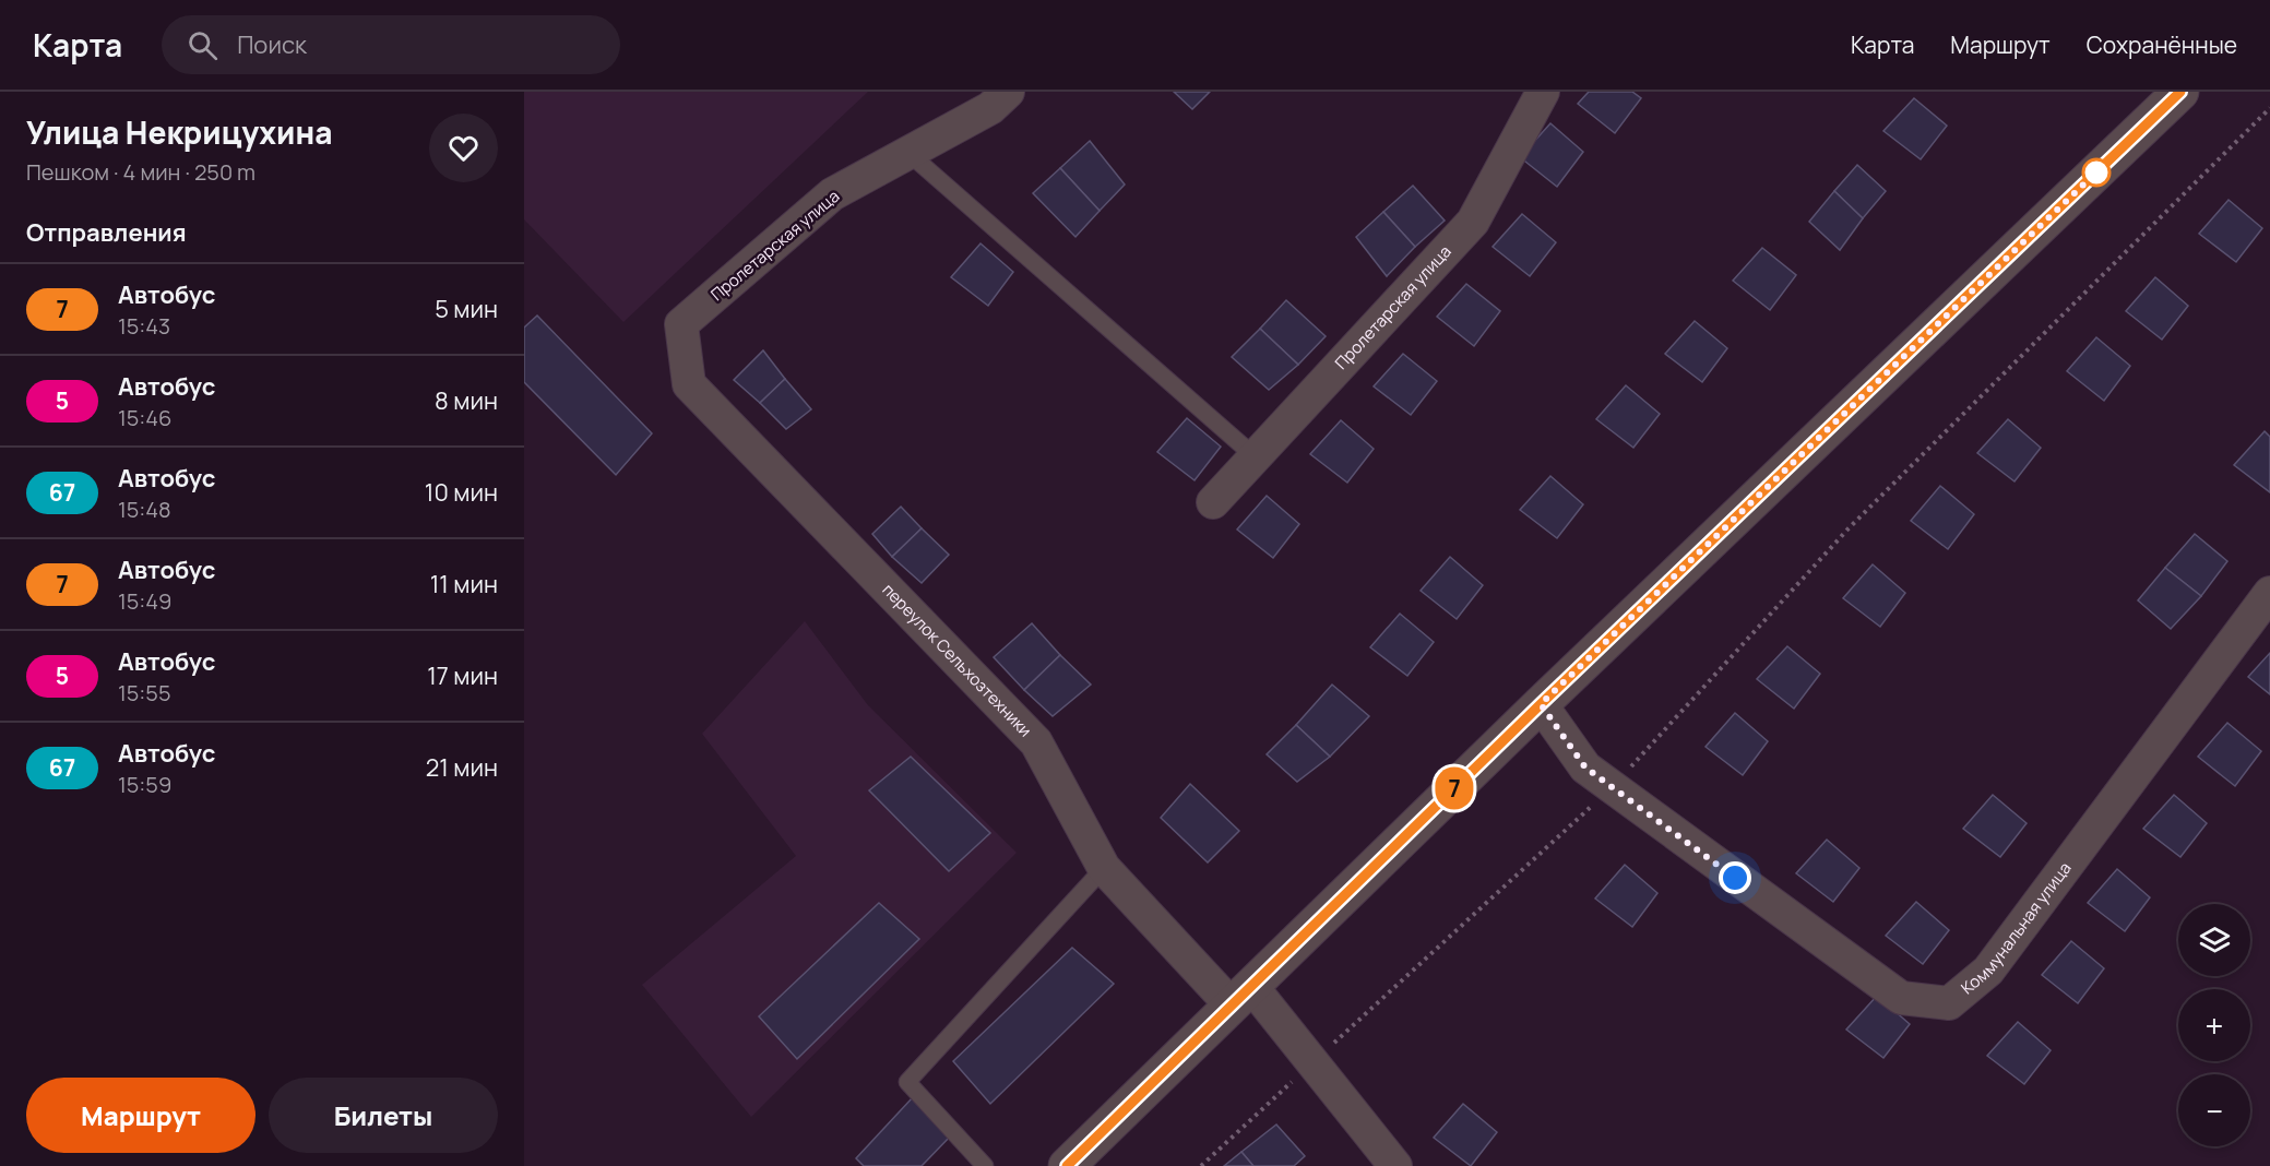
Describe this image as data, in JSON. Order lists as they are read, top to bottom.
{
  "streets": {
    "street": ["Пролетарская улица", "переулок Сельхозтехники", "Коммунальная улица"]
  },
  "crossings": [
    ["Пролетарская улица", "переулок Сельхозтехники"]
  ],
  "lines": ["bus line 7"],
  "page": {
    "header": "Карта",
    "search": "Поиск",
    "nav": ["Карта", "Маршрут", "Сохранённые"],
    "heading": [
      ["Улица Некрицухина", "Пешком · 4 мин · 250 m"],
      "Отправления"
    ],
    "on_map": "7",
    "list": [
      {
        "mark": "7",
        "name": "Автобус",
        "note": "15:43",
        "value": "5 мин"
      },
      {
        "mark": "5",
        "name": "Автобус",
        "note": "15:46",
        "value": "8 мин"
      },
      {
        "mark": "67",
        "name": "Автобус",
        "note": "15:48",
        "value": "10 мин"
      },
      {
        "mark": "7",
        "name": "Автобус",
        "note": "15:49",
        "value": "11 мин"
      },
      {
        "mark": "5",
        "name": "Автобус",
        "note": "15:55",
        "value": "17 мин"
      },
      {
        "mark": "67",
        "name": "Автобус",
        "note": "15:59",
        "value": "21 мин"
      }
    ],
    "map_buttons": ["+", "−"],
    "buttons": ["Маршрут", "Билеты"]
  }
}
